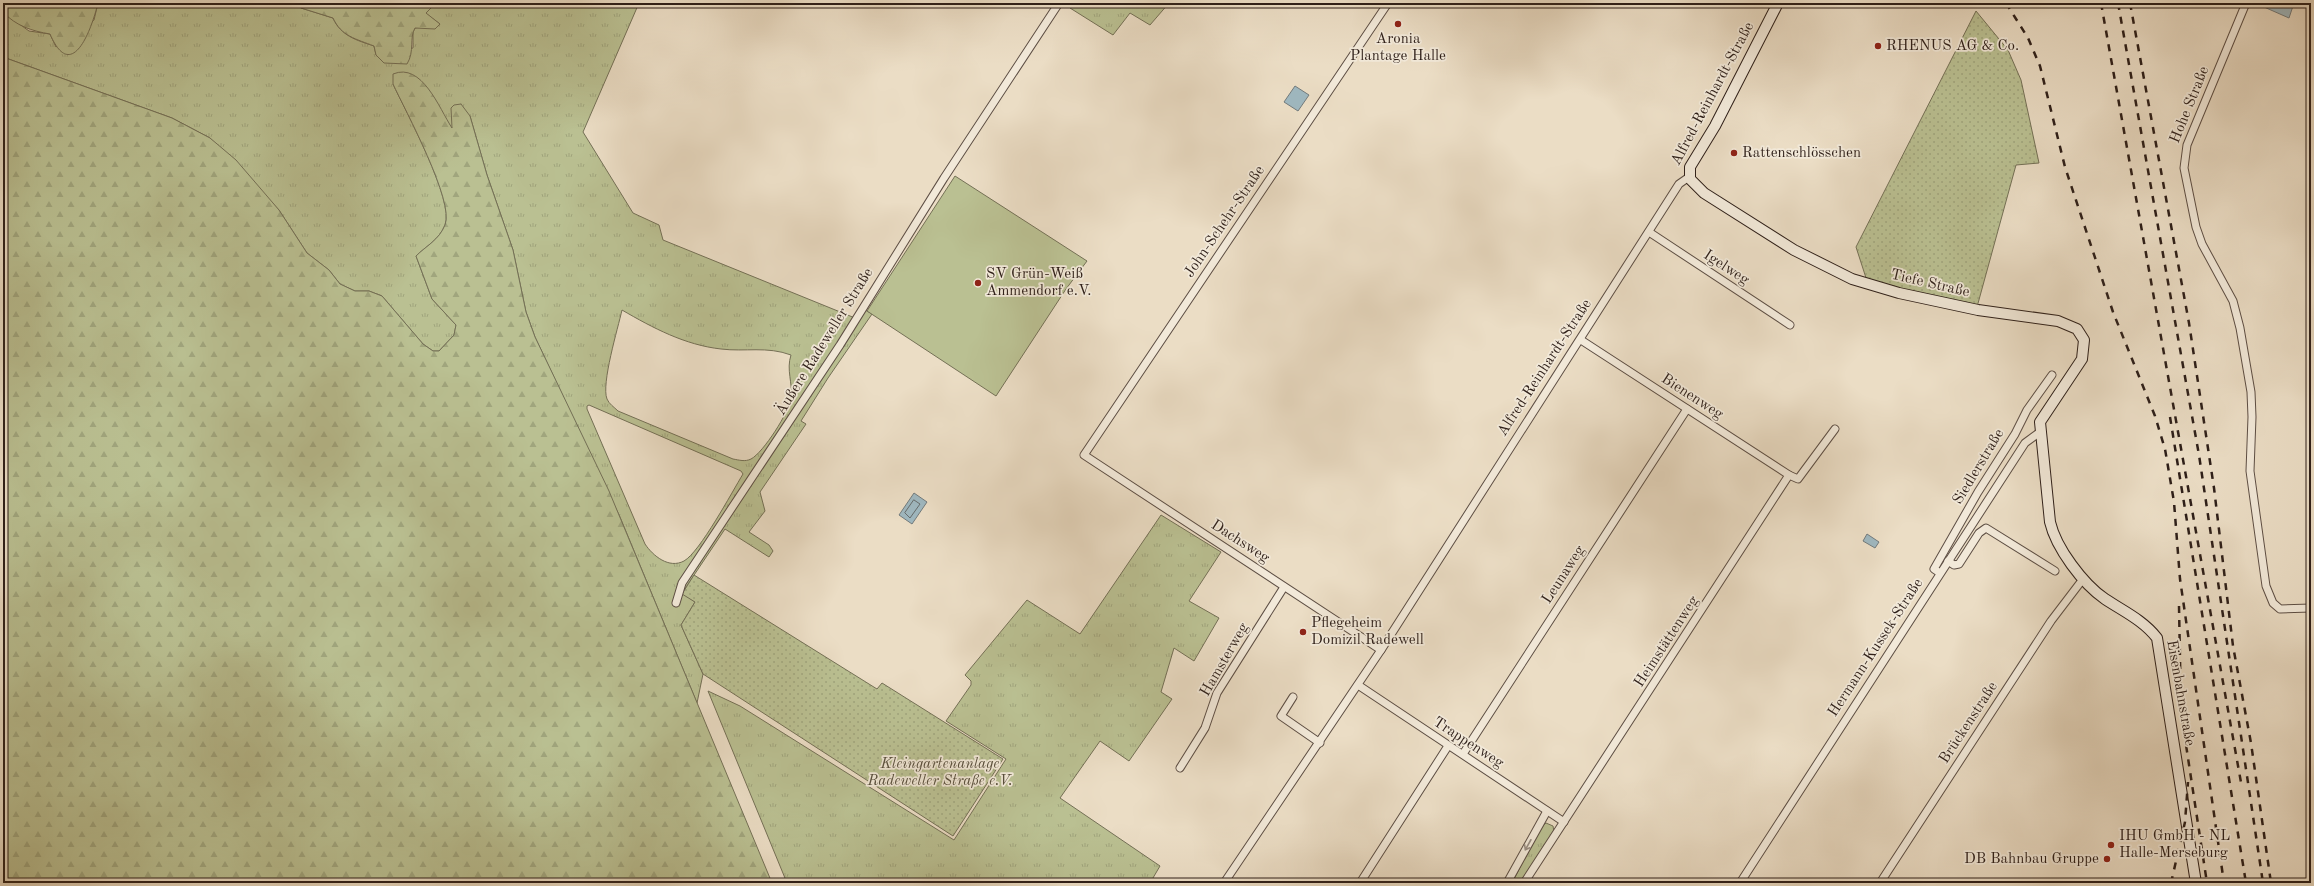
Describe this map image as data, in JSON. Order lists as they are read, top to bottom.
{
  "streets": {
    "street": [
      "Alfred-Reinhardt-Straße",
      "Hohe Straße",
      "John-Schehr-Straße",
      "Igelweg",
      "Tiefe Straße",
      "Äußere Radeweller Straße",
      "Bienenweg",
      "Siedlerstraße",
      "Dachsweg",
      "Leunaweg",
      "Heimstättenweg",
      "Hermann-Kussek-Straße",
      "Hamsterweg",
      "Eisenbahnstraße",
      "Brückenstraße",
      "Trappenweg"
    ]
  },
  "crossings": [
    ["Alfred-Reinhardt-Straße", "Igelweg"],
    ["Alfred-Reinhardt-Straße", "Tiefe Straße"],
    ["Alfred-Reinhardt-Straße", "Bienenweg"],
    ["Alfred-Reinhardt-Straße", "Dachsweg"],
    ["Alfred-Reinhardt-Straße", "Trappenweg"],
    ["John-Schehr-Straße", "Dachsweg"],
    ["Tiefe Straße", "Hermann-Kussek-Straße"],
    ["Tiefe Straße", "Eisenbahnstraße"],
    ["Bienenweg", "Leunaweg"],
    ["Bienenweg", "Heimstättenweg"],
    ["Siedlerstraße", "Hermann-Kussek-Straße"],
    ["Dachsweg", "Hamsterweg"],
    ["Leunaweg", "Trappenweg"],
    ["Heimstättenweg", "Trappenweg"],
    ["Hermann-Kussek-Straße", "Eisenbahnstraße"],
    ["Eisenbahnstraße", "Brückenstraße"]
  ],
  "parks": ["Kleingartenanlage Radeweller Straße e.V."],
  "places": [
    "Aronia Plantage Halle",
    "RHENUS AG & Co.",
    "Rattenschlösschen",
    "SV Grün-Weiß Ammendorf e.V.",
    "Pflegeheim Domizil Radewell",
    "IHU GmbH - NL Halle-Merseburg",
    "DB Bahnbau Gruppe"
  ]
}
